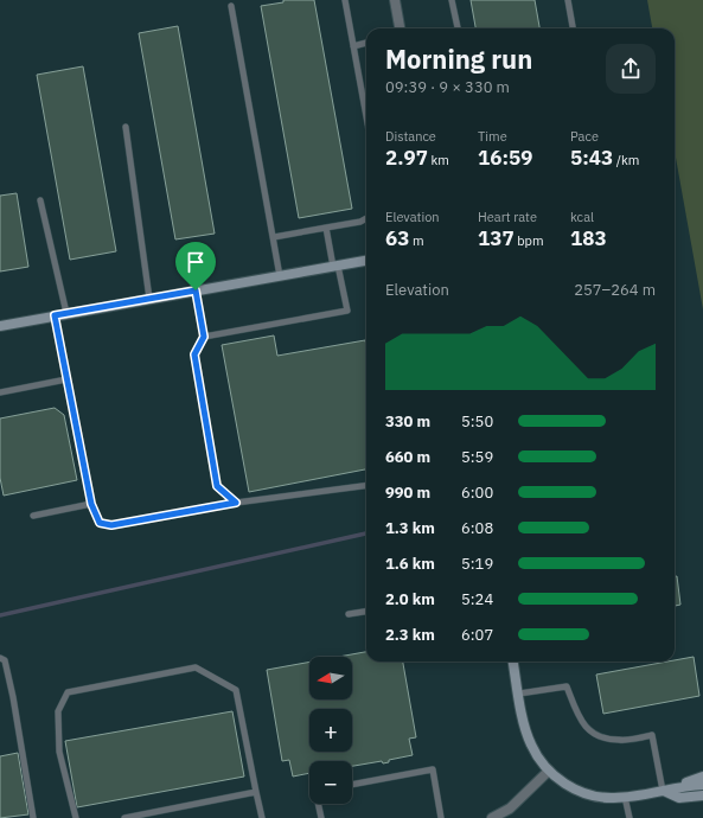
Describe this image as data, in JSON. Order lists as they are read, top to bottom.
{
  "north": "left",
  "page": {
    "heading": ["Morning run", "09:39 · 9 × 330 m"],
    "stats": [
      ["Distance", "2.97 km"],
      ["Time", "16:59"],
      ["Pace", "5:43 /km"],
      ["Elevation", "63 m"],
      ["Heart rate", "137 bpm"],
      ["kcal", "183"]
    ],
    "chart": ["Elevation", "257–264 m"],
    "list": [
      {
        "name": "330 m",
        "note": "5:50"
      },
      {
        "name": "660 m",
        "note": "5:59"
      },
      {
        "name": "990 m",
        "note": "6:00"
      },
      {
        "name": "1.3 km",
        "note": "6:08"
      },
      {
        "name": "1.6 km",
        "note": "5:19"
      },
      {
        "name": "2.0 km",
        "note": "5:24"
      },
      {
        "name": "2.3 km",
        "note": "6:07"
      }
    ],
    "map_buttons": ["+", "−"]
  }
}
